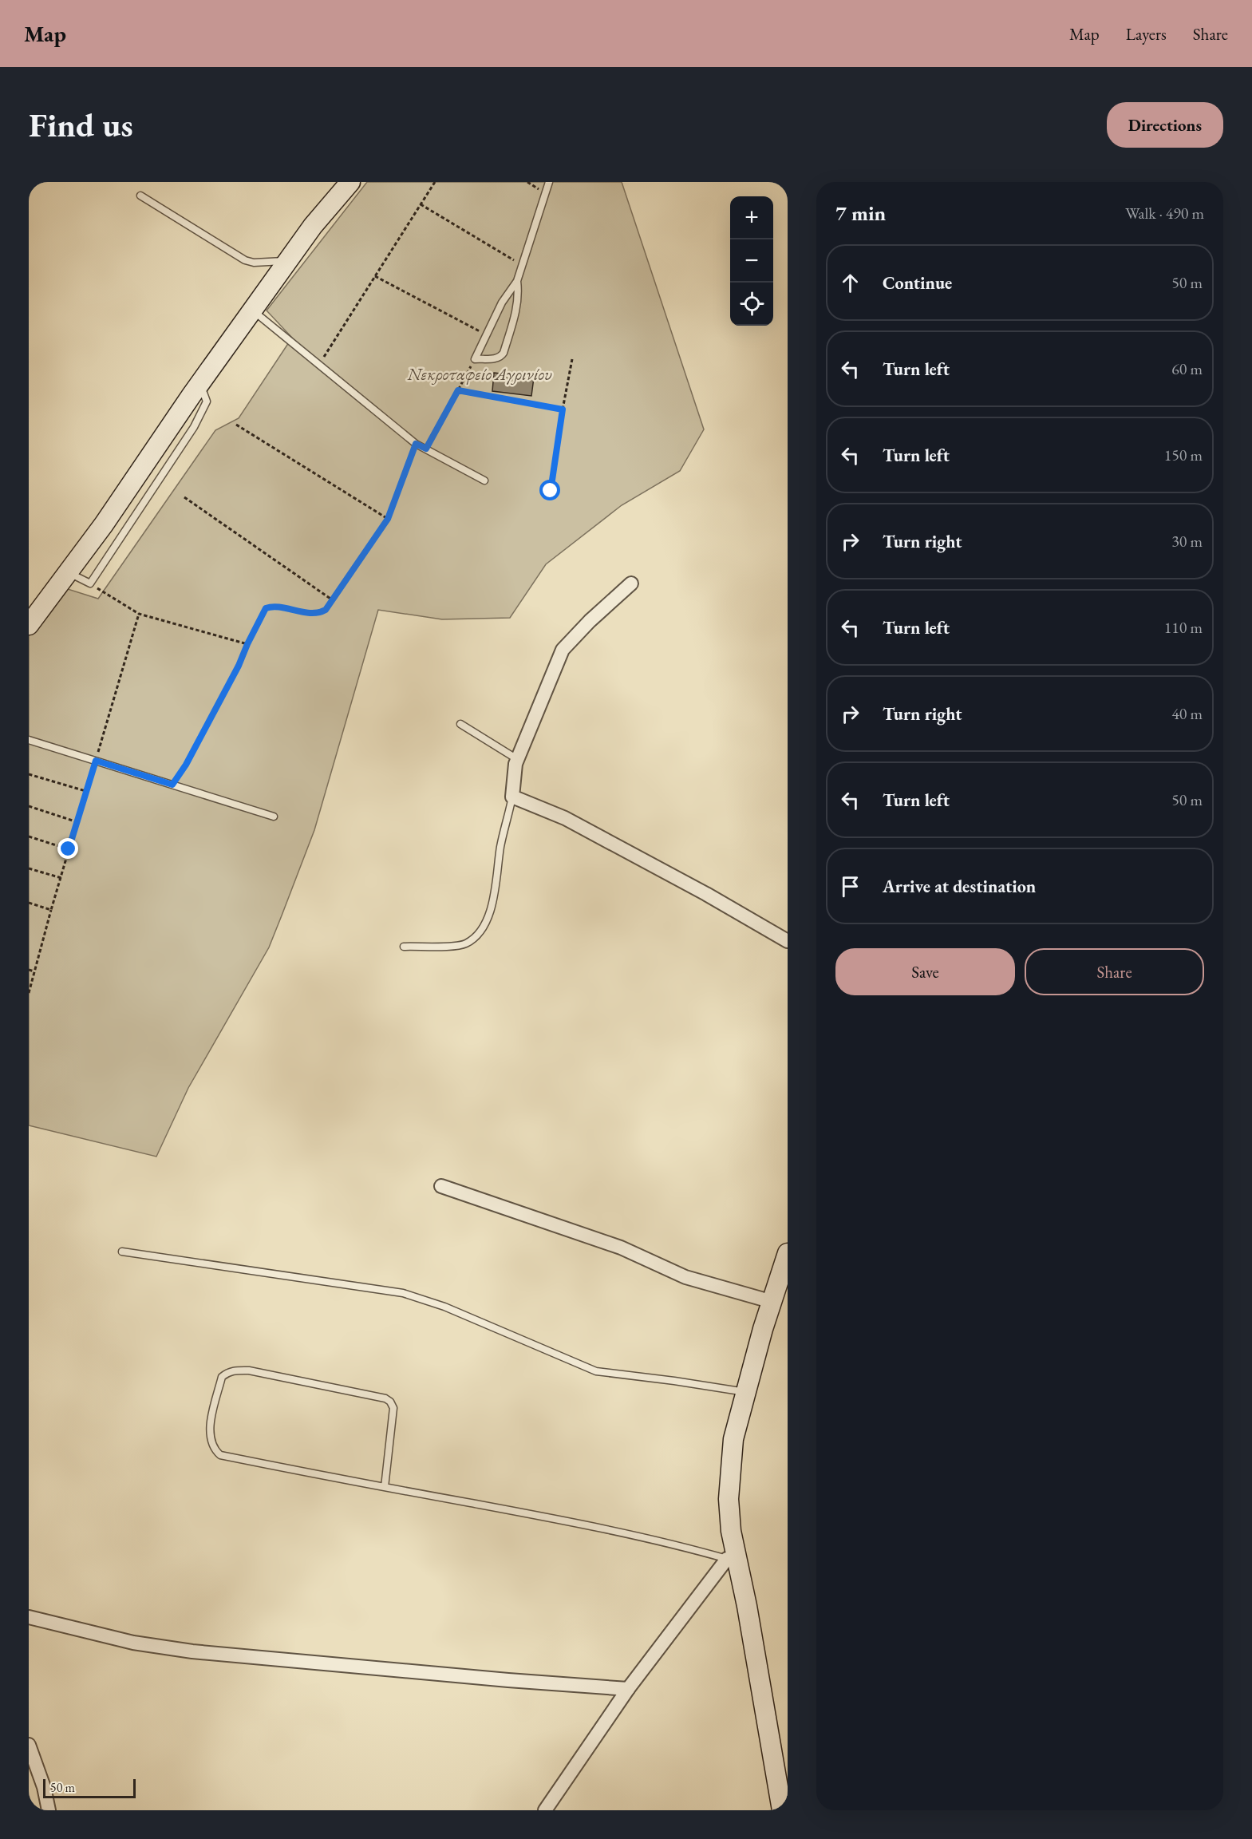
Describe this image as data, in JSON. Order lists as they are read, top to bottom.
{
  "parks": ["Νεκροταφείο Αγρινίου"],
  "scale_bar": "50 m",
  "page": {
    "header": "Map",
    "nav": ["Map", "Layers", "Share"],
    "buttons": [
      "Directions",
      ["Save", "Share"]
    ],
    "title": "Find us",
    "heading": ["7 min", "Walk · 490 m"],
    "map_buttons": ["+", "−"],
    "list": [
      ["Continue", "50 m"],
      ["Turn left", "60 m"],
      ["Turn left", "150 m"],
      ["Turn right", "30 m"],
      ["Turn left", "110 m"],
      ["Turn right", "40 m"],
      ["Turn left", "50 m"],
      "Arrive at destination"
    ],
    "scale": "50 m"
  }
}
